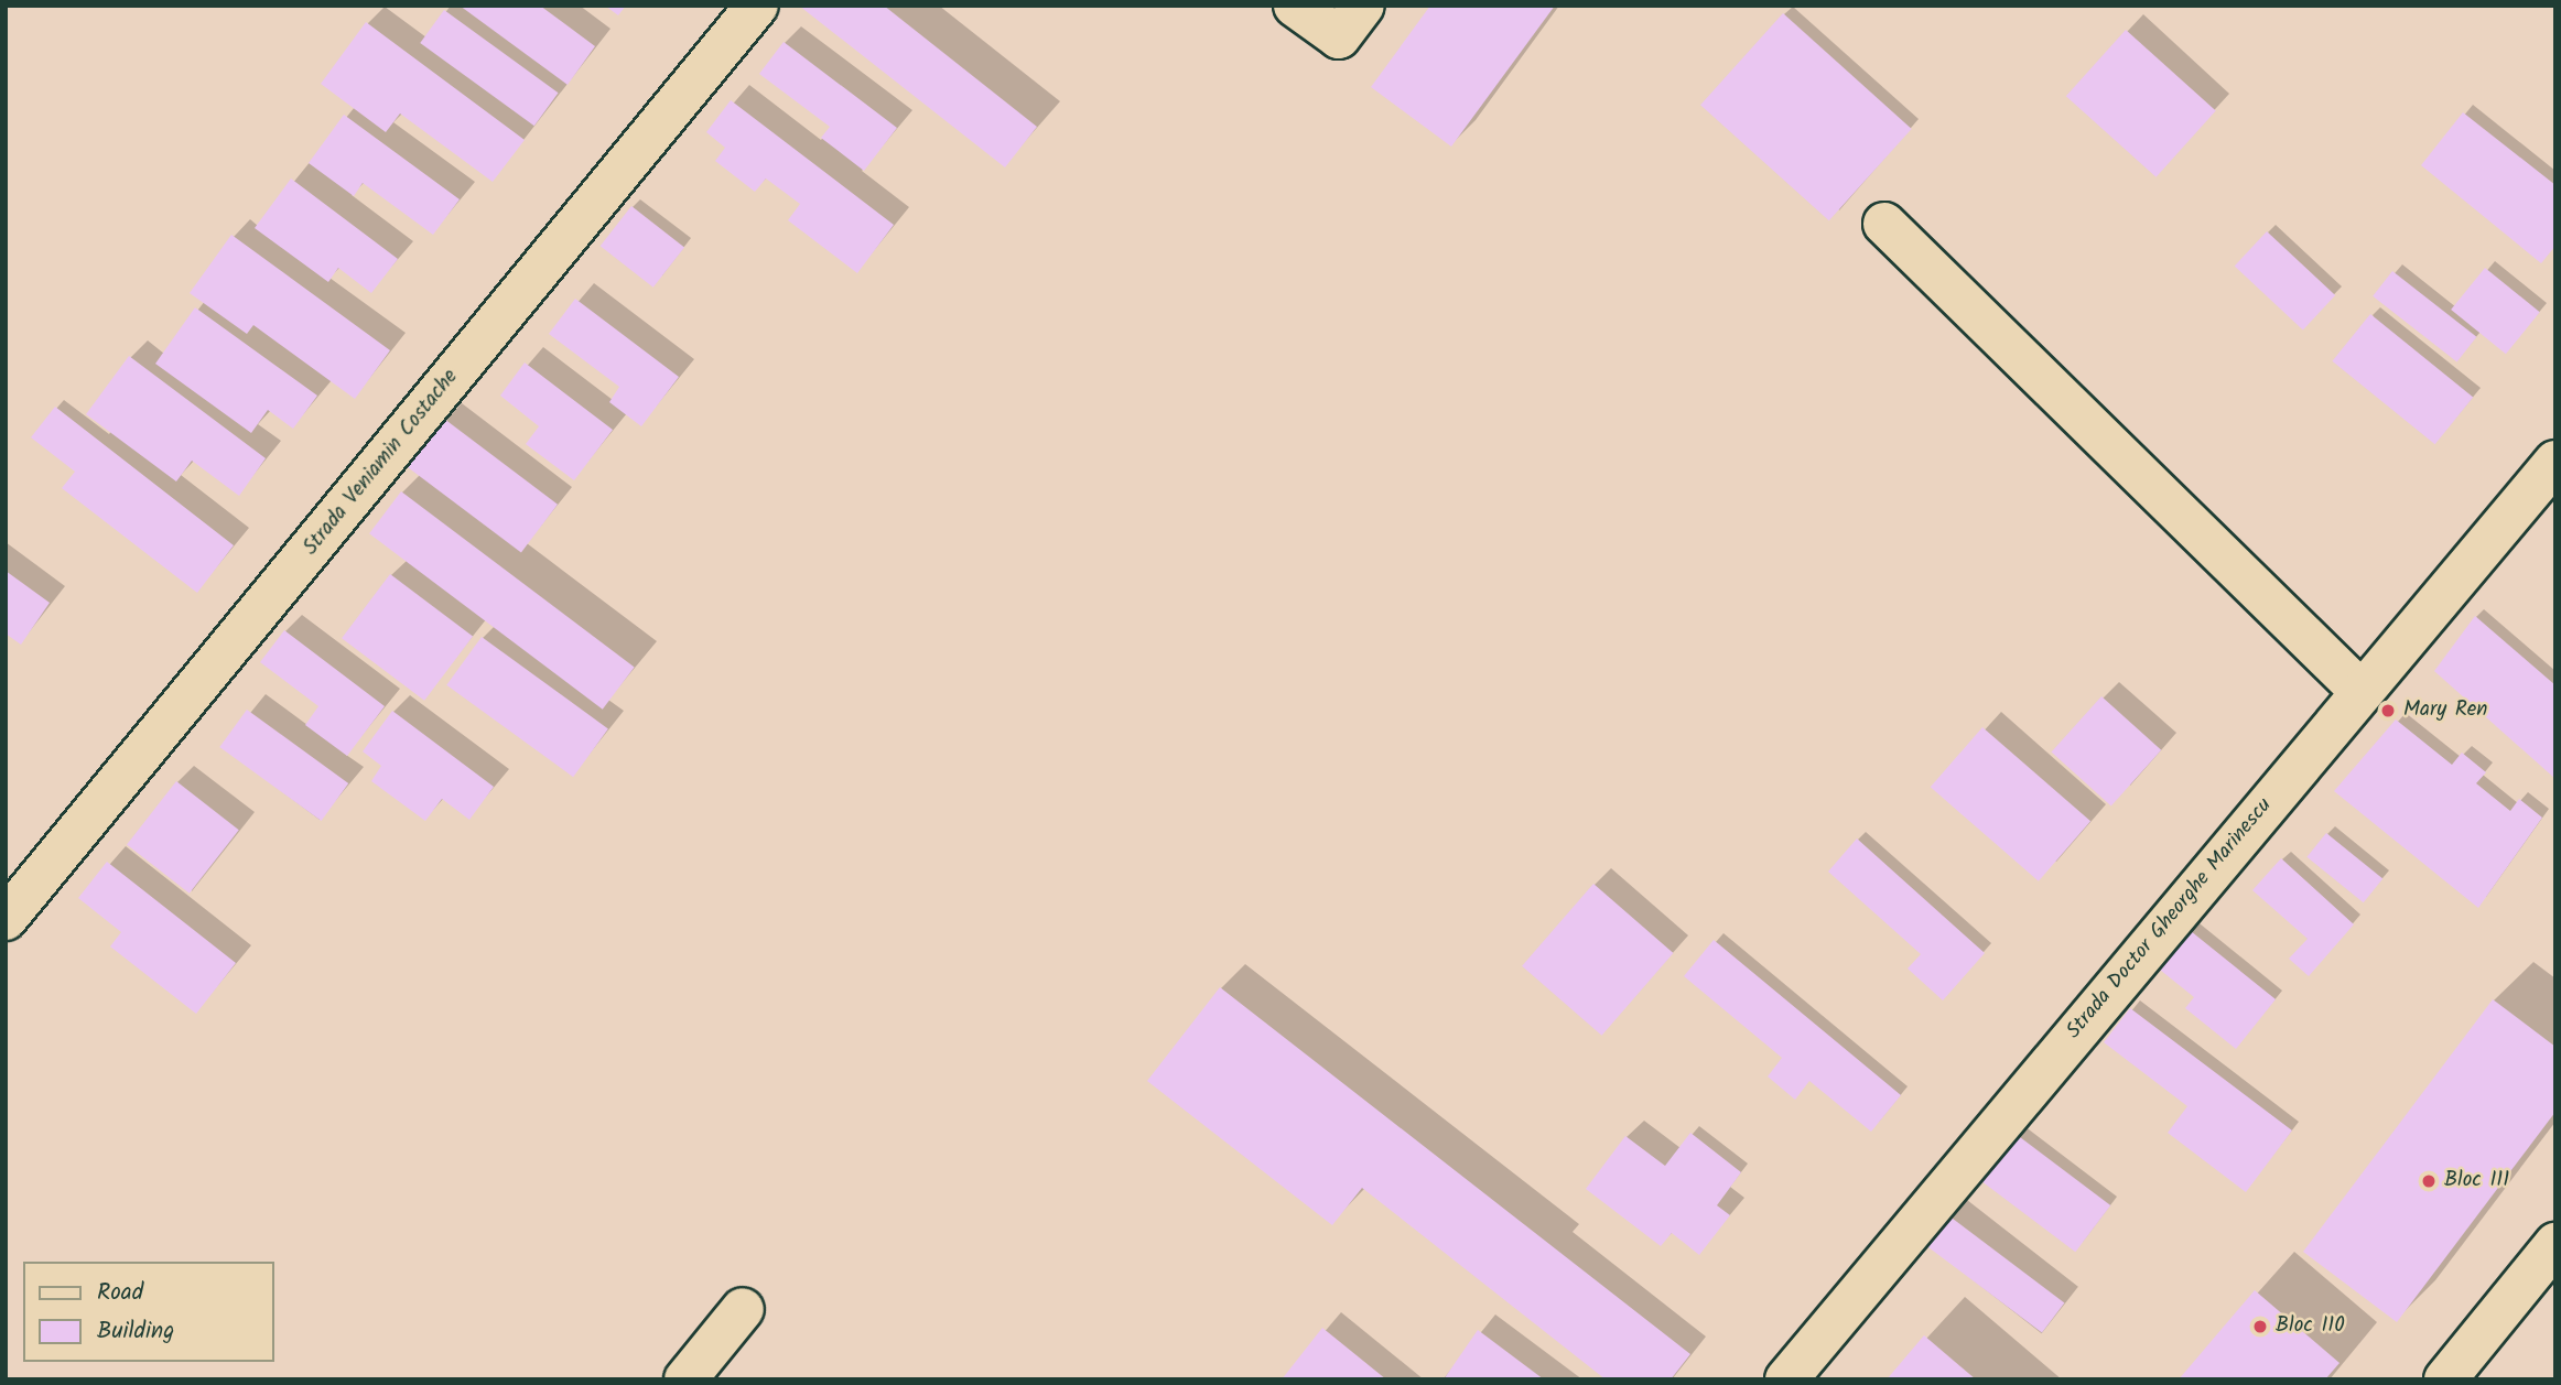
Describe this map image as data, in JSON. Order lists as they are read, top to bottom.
{
  "streets": {
    "street": ["Strada Veniamin Costache", "Strada Doctor Gheorghe Marinescu"]
  },
  "places": ["Mary Ren", "Bloc I11", "Bloc I10"],
  "legend": ["Road", "Building"]
}
